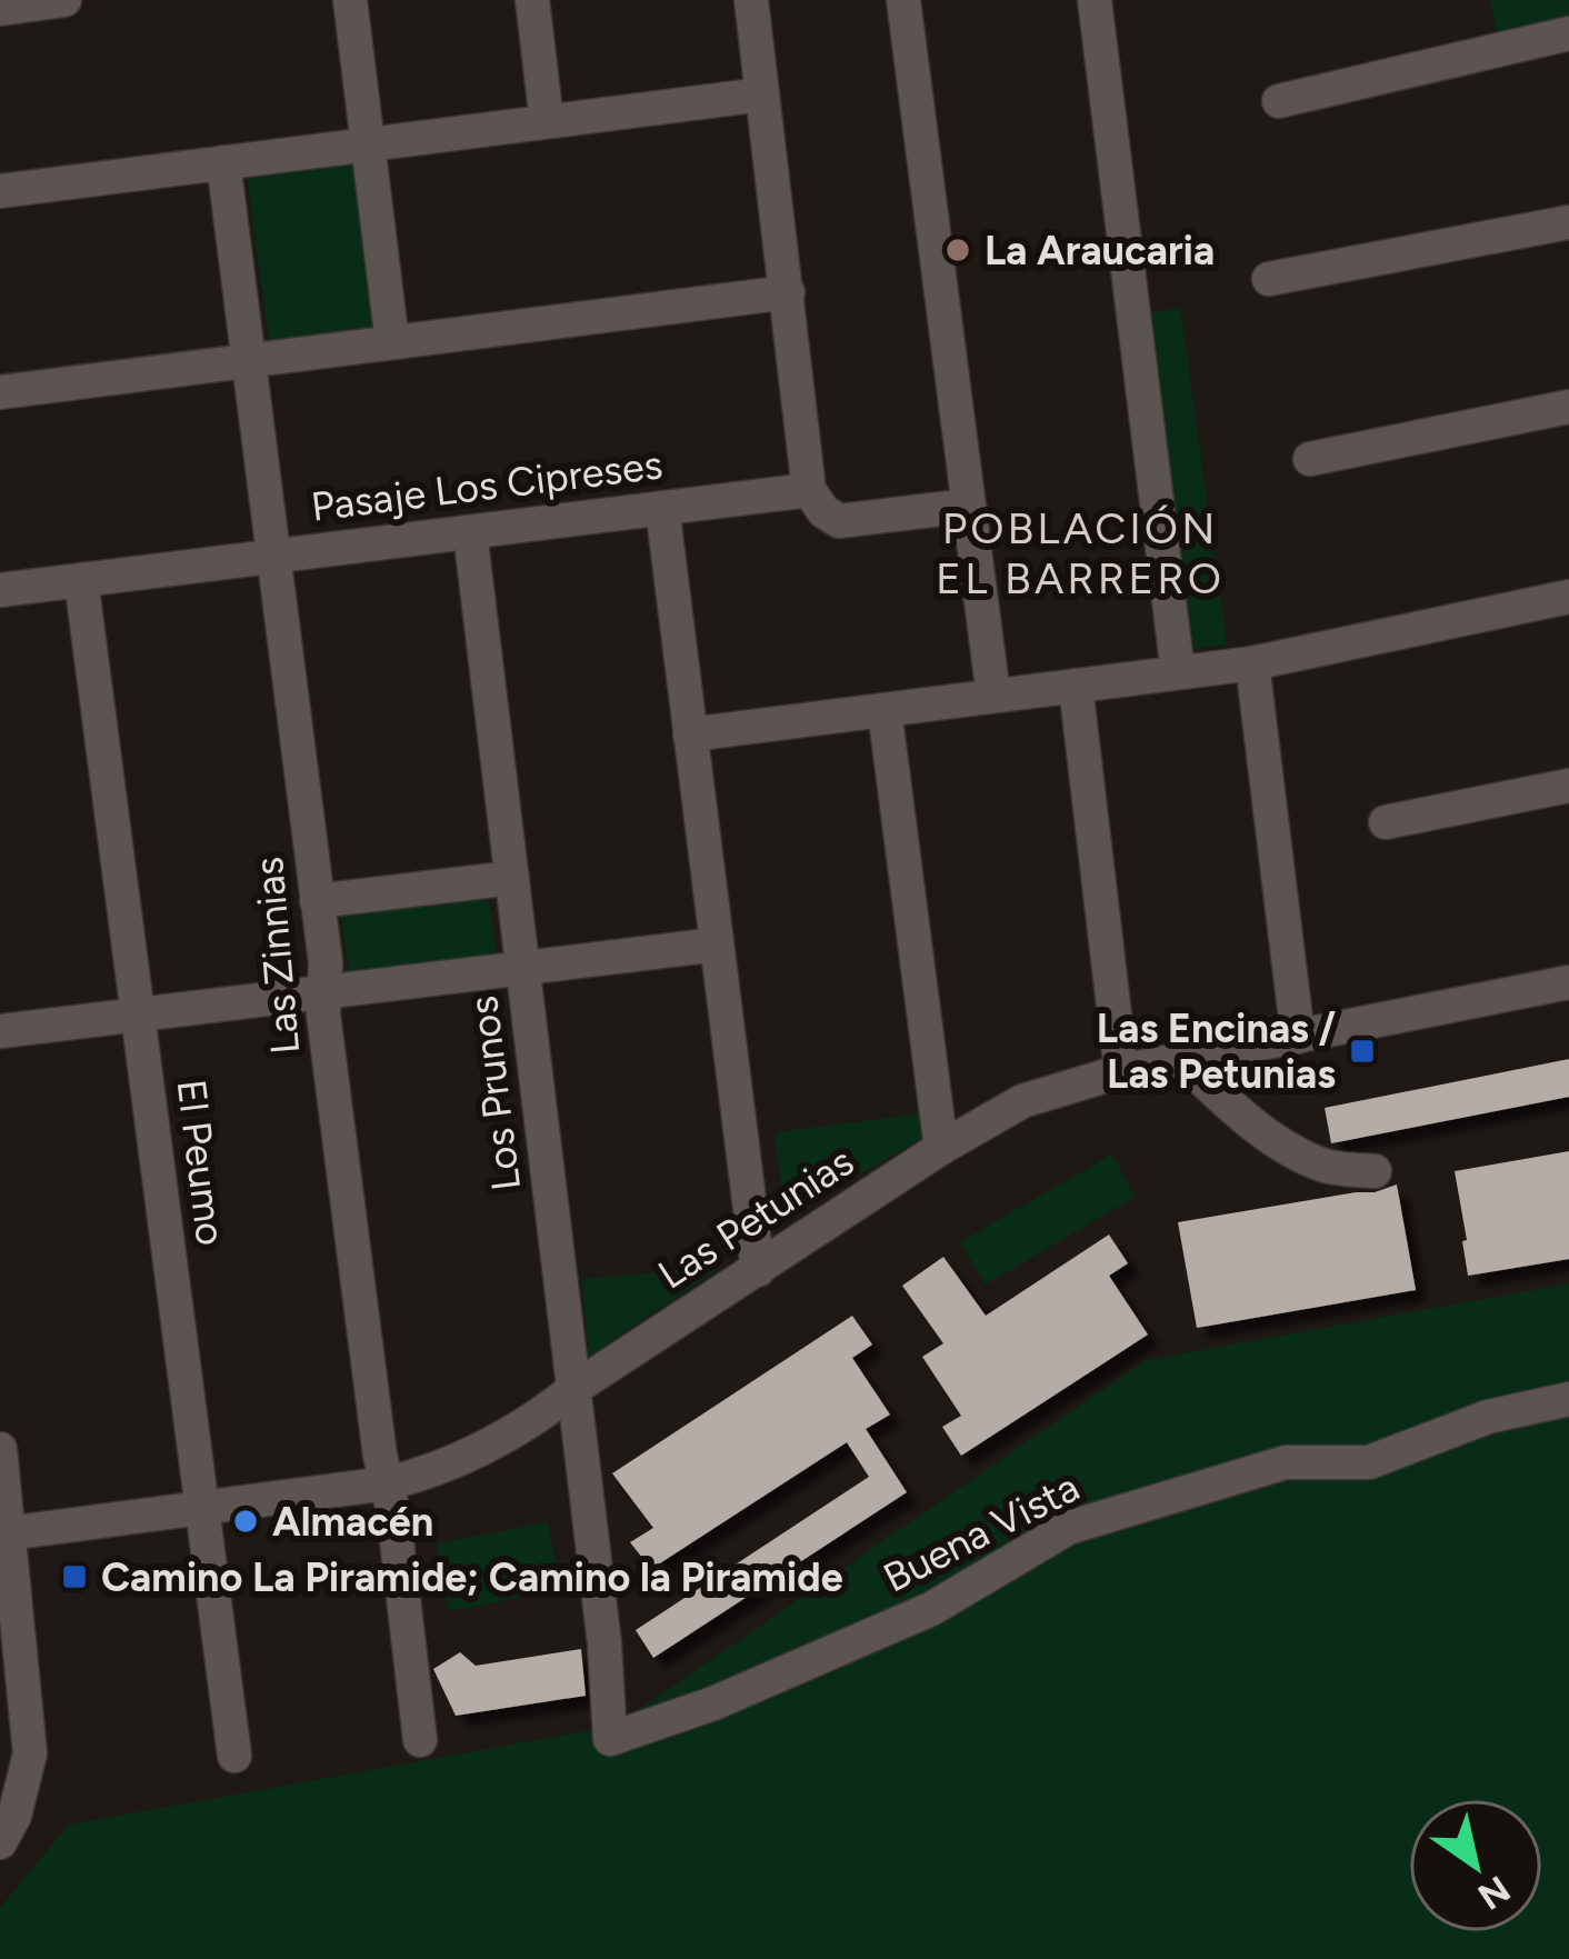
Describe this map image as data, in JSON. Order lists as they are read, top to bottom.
{
  "streets": {
    "street": [
      "Pasaje Los Cipreses",
      "Las Zinnias",
      "Los Prunos",
      "El Peumo",
      "Las Petunias",
      "Buena Vista"
    ]
  },
  "crossings": [
    ["Pasaje Los Cipreses", "Las Zinnias"],
    ["Pasaje Los Cipreses", "Los Prunos"],
    ["Pasaje Los Cipreses", "El Peumo"],
    ["Las Zinnias", "Las Petunias"],
    ["Los Prunos", "Las Petunias"],
    ["Los Prunos", "Buena Vista"],
    ["El Peumo", "Las Petunias"]
  ],
  "districts": ["POBLACIÓN EL BARRERO"],
  "places": {
    "other": ["La Araucaria", "Almacén"],
    "transit": ["Las Encinas / Las Petunias", "Camino La Piramide; Camino la Piramide"]
  },
  "north": "bottom right"
}
